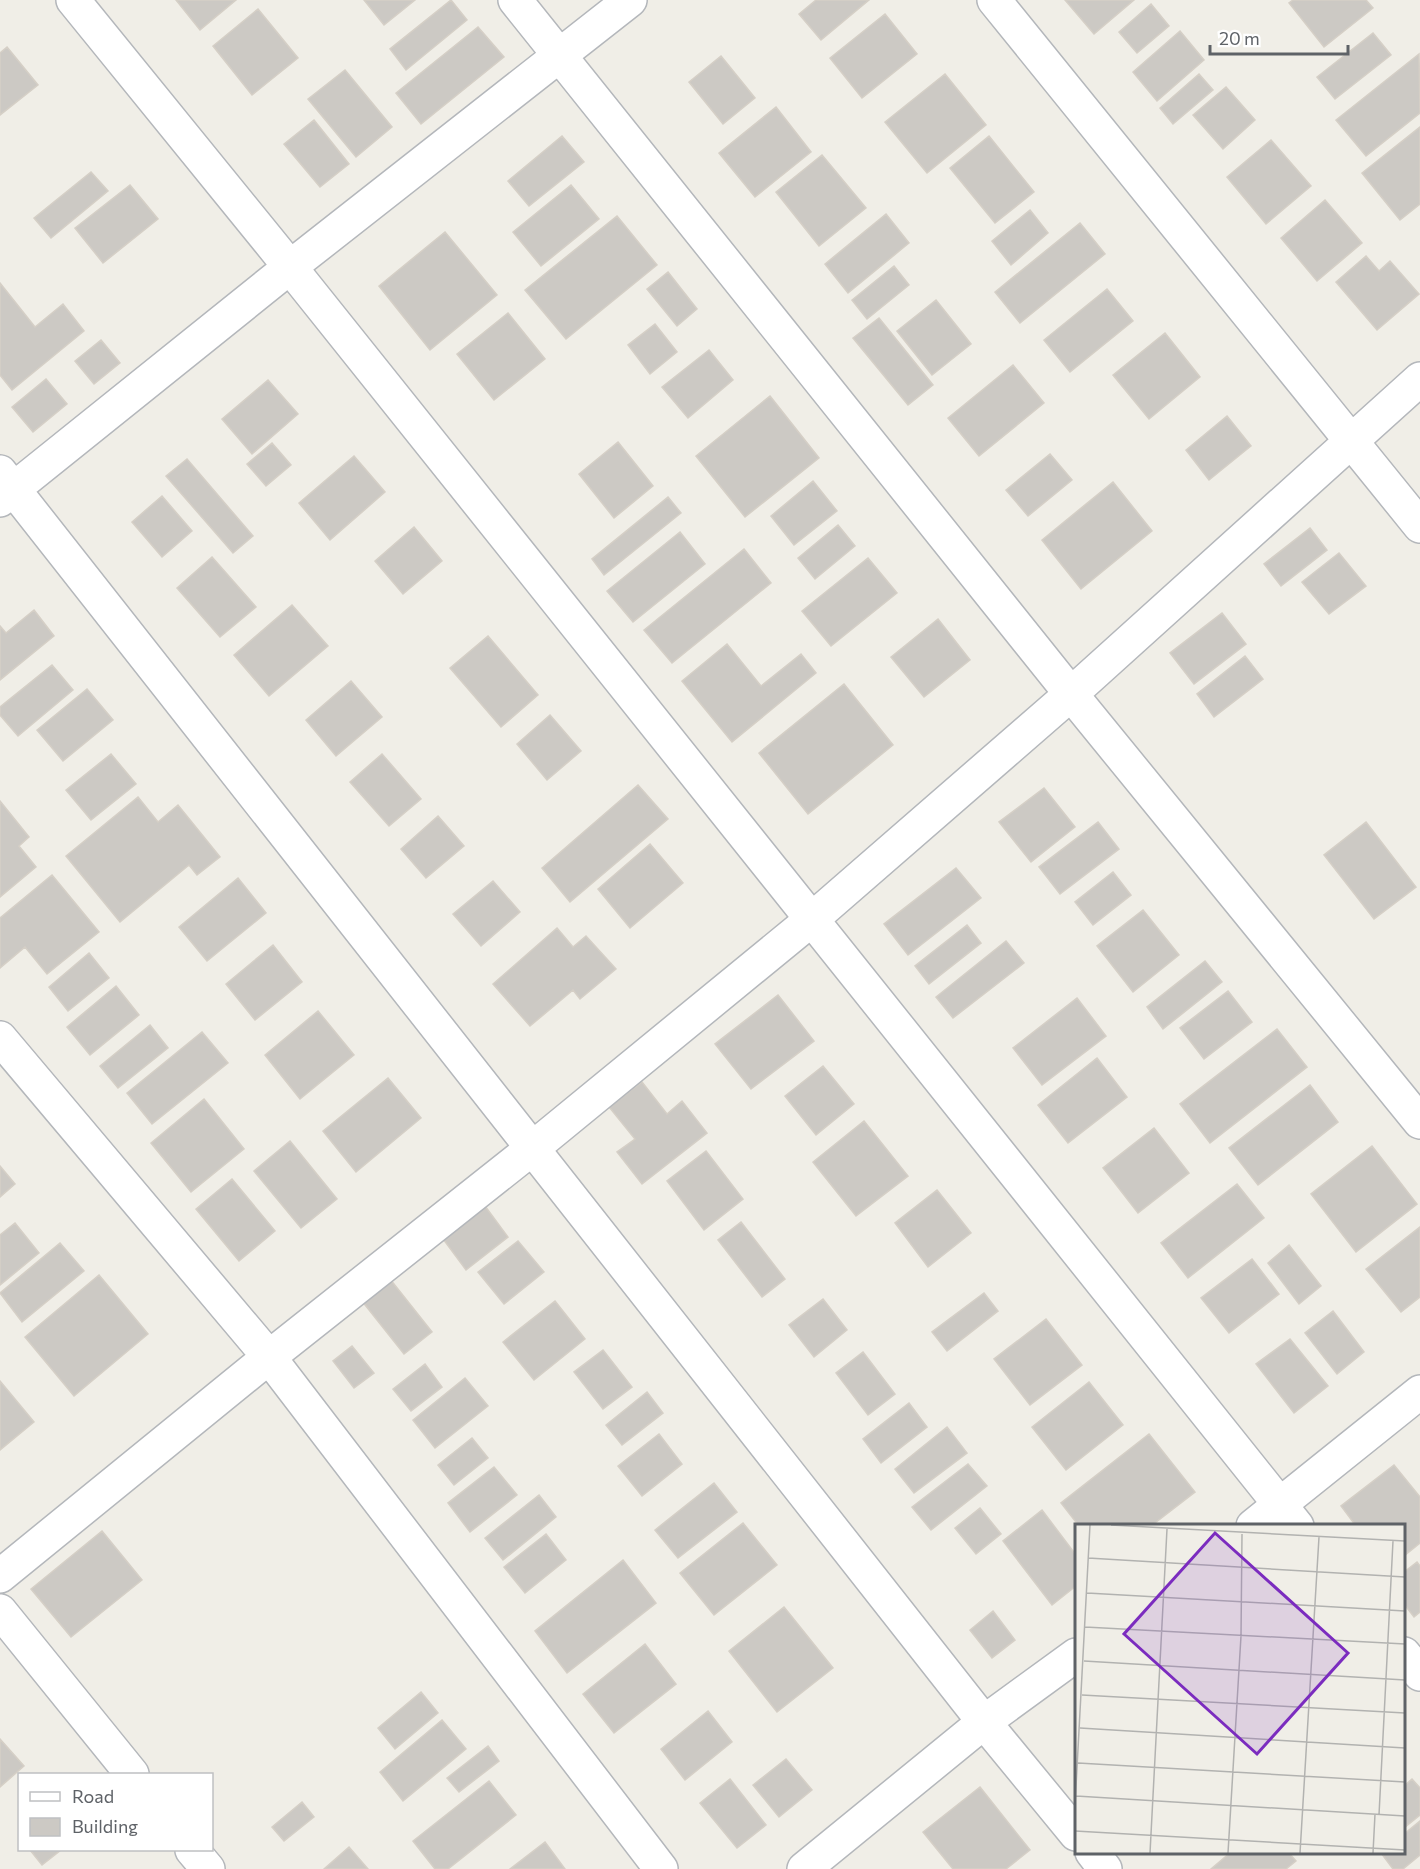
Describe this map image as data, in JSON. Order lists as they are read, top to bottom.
{
  "legend": ["Road", "Building"],
  "scale_bar": "20 m"
}
